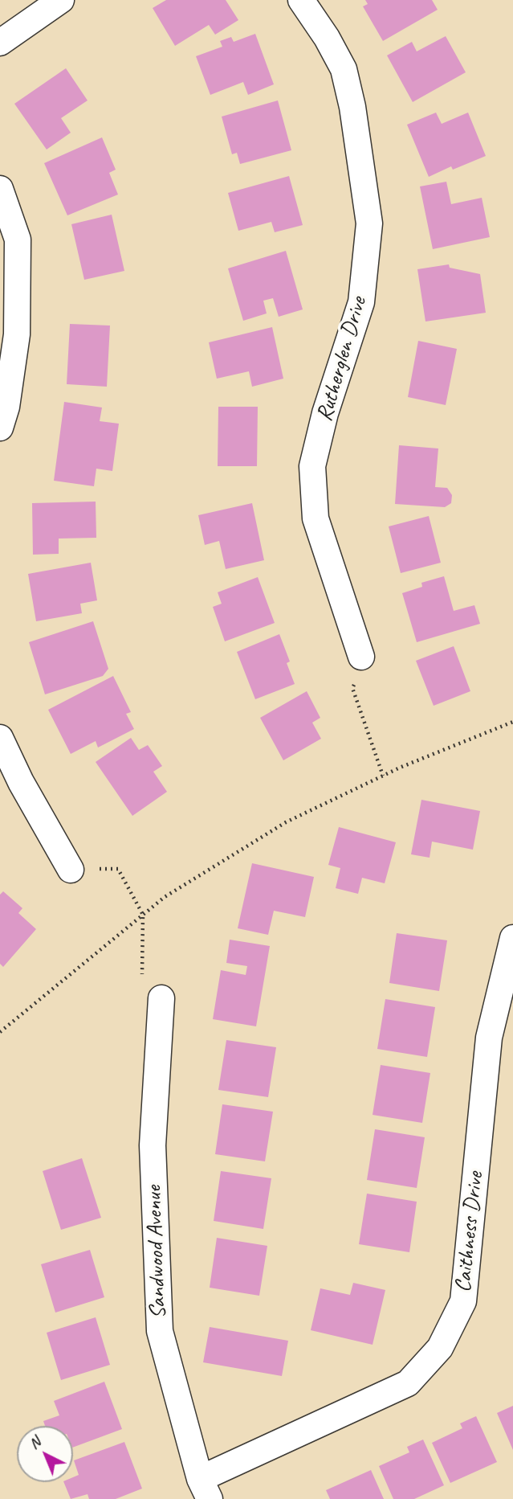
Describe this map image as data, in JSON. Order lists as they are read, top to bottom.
{
  "streets": {
    "street": ["Rutherglen Drive", "Caithness Drive", "Sandwood Avenue"]
  },
  "crossings": [
    ["Caithness Drive", "Sandwood Avenue"]
  ],
  "north": "top left"
}
